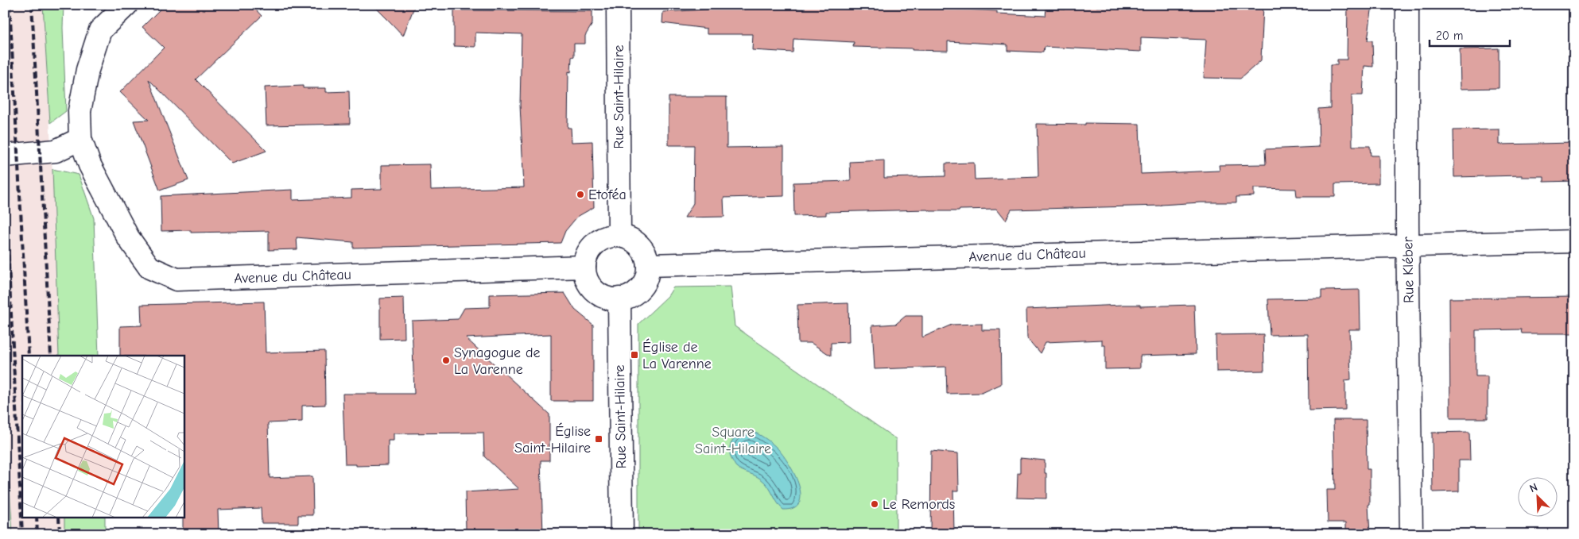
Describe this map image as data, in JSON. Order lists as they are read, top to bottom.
{
  "streets": {
    "street": ["Rue Saint-Hilaire", "Avenue du Château", "Rue Kléber"]
  },
  "crossings": [
    ["Rue Saint-Hilaire", "Avenue du Château"],
    ["Avenue du Château", "Rue Kléber"]
  ],
  "parks": ["Square Saint-Hilaire"],
  "places": {
    "other": ["Etoféa", "Synagogue de La Varenne", "Le Remords"],
    "transit": ["Église de La Varenne", "Église Saint-Hilaire"]
  },
  "scale_bar": "20 m",
  "north": "top left"
}
